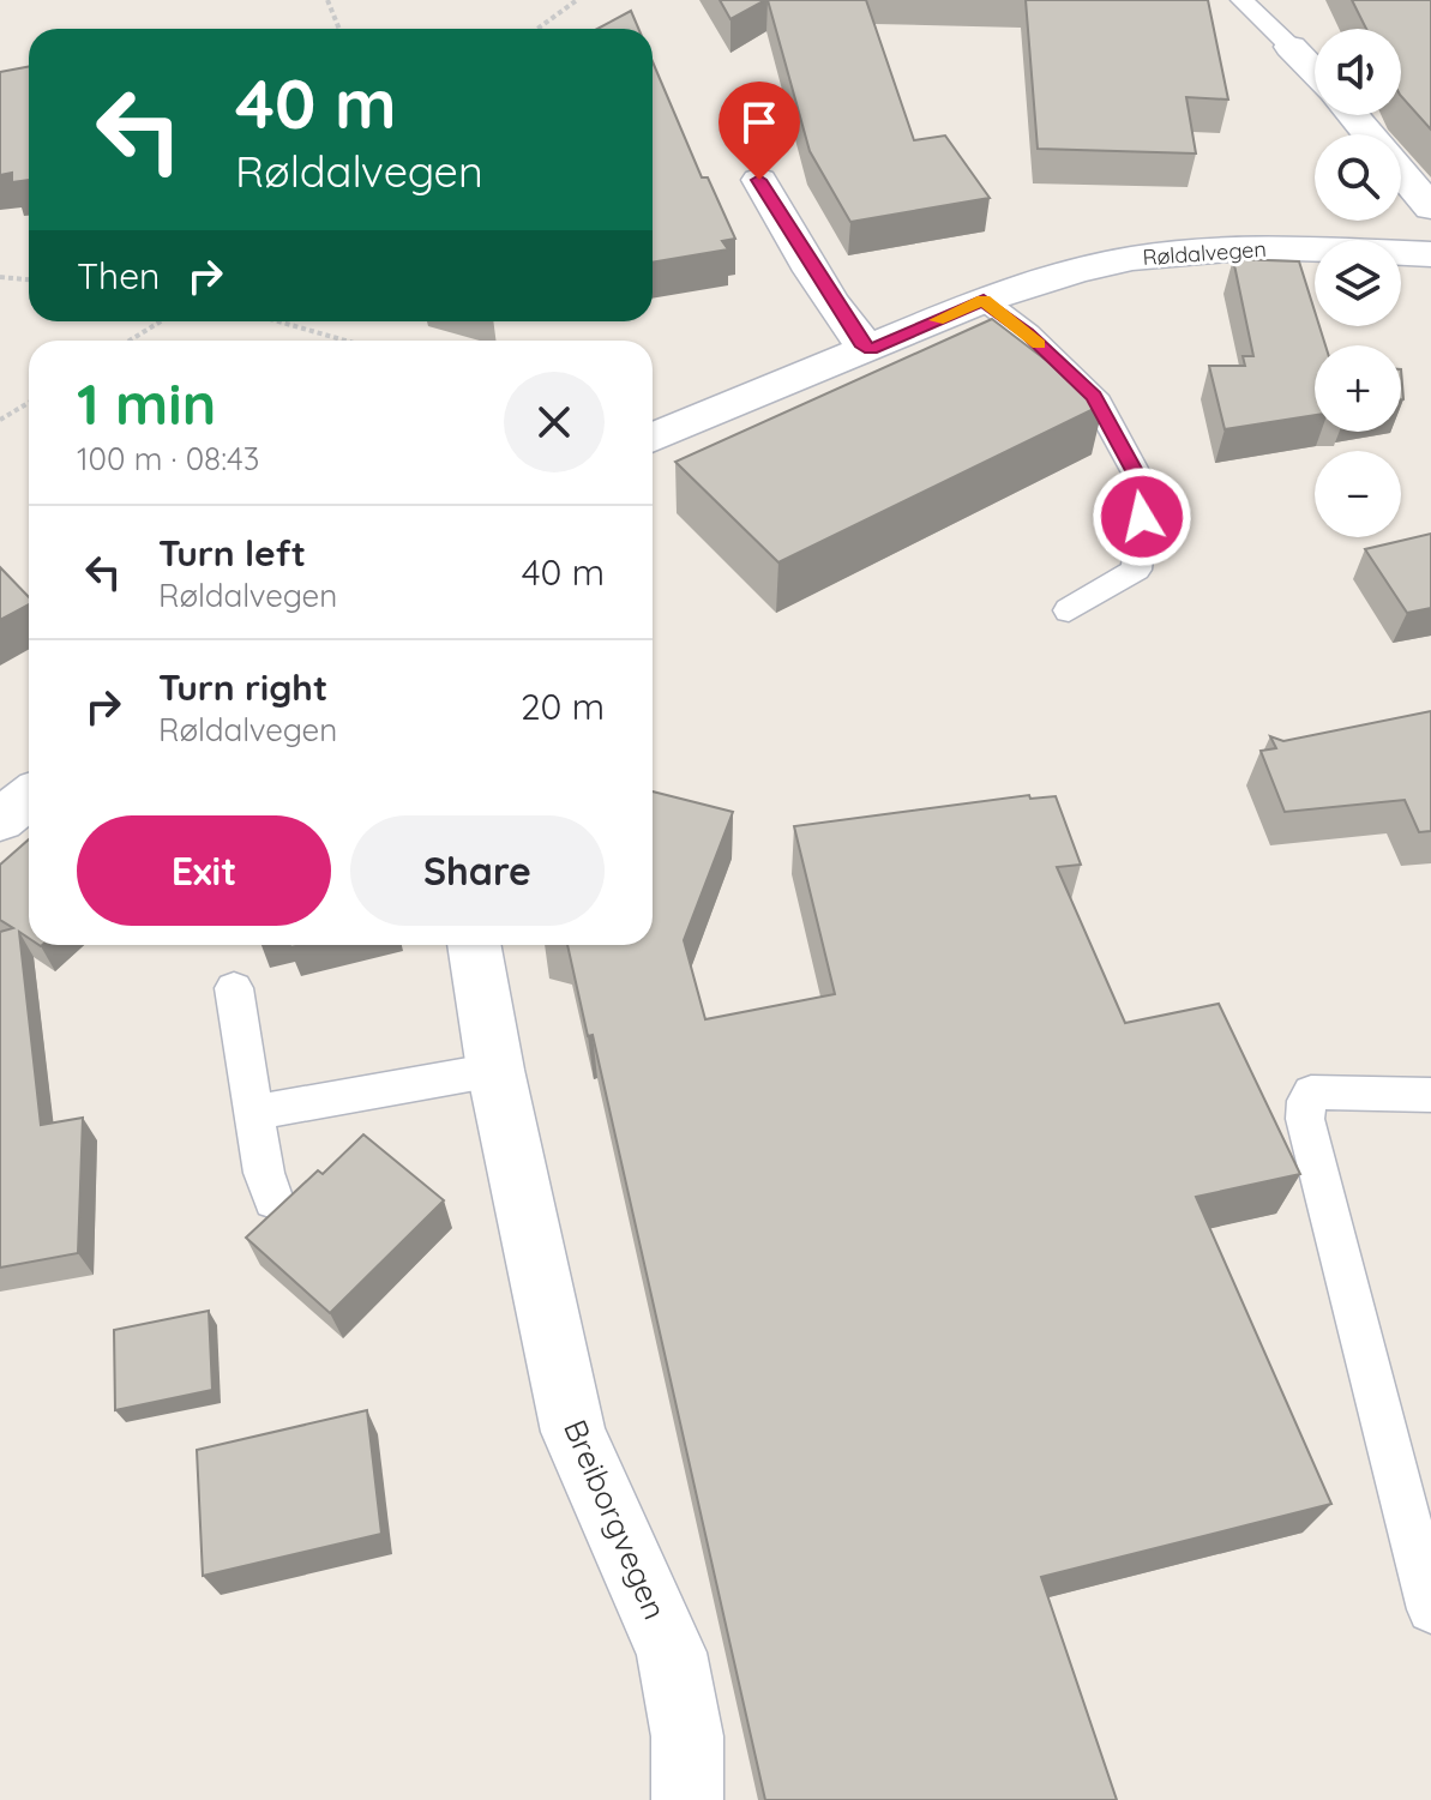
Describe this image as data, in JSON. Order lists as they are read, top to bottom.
{
  "streets": {
    "street": ["Røldalvegen", "Breiborgvegen"]
  },
  "page": {
    "map_buttons": ["+", "−"],
    "turn": ["40 m", "Røldalvegen"],
    "then": "Then",
    "heading": ["1 min", "100 m · 08:43"],
    "list": [
      {
        "name": "Turn left",
        "note": "Røldalvegen",
        "value": "40 m"
      },
      {
        "name": "Turn right",
        "note": "Røldalvegen",
        "value": "20 m"
      }
    ],
    "buttons": ["Exit", "Share"]
  }
}
